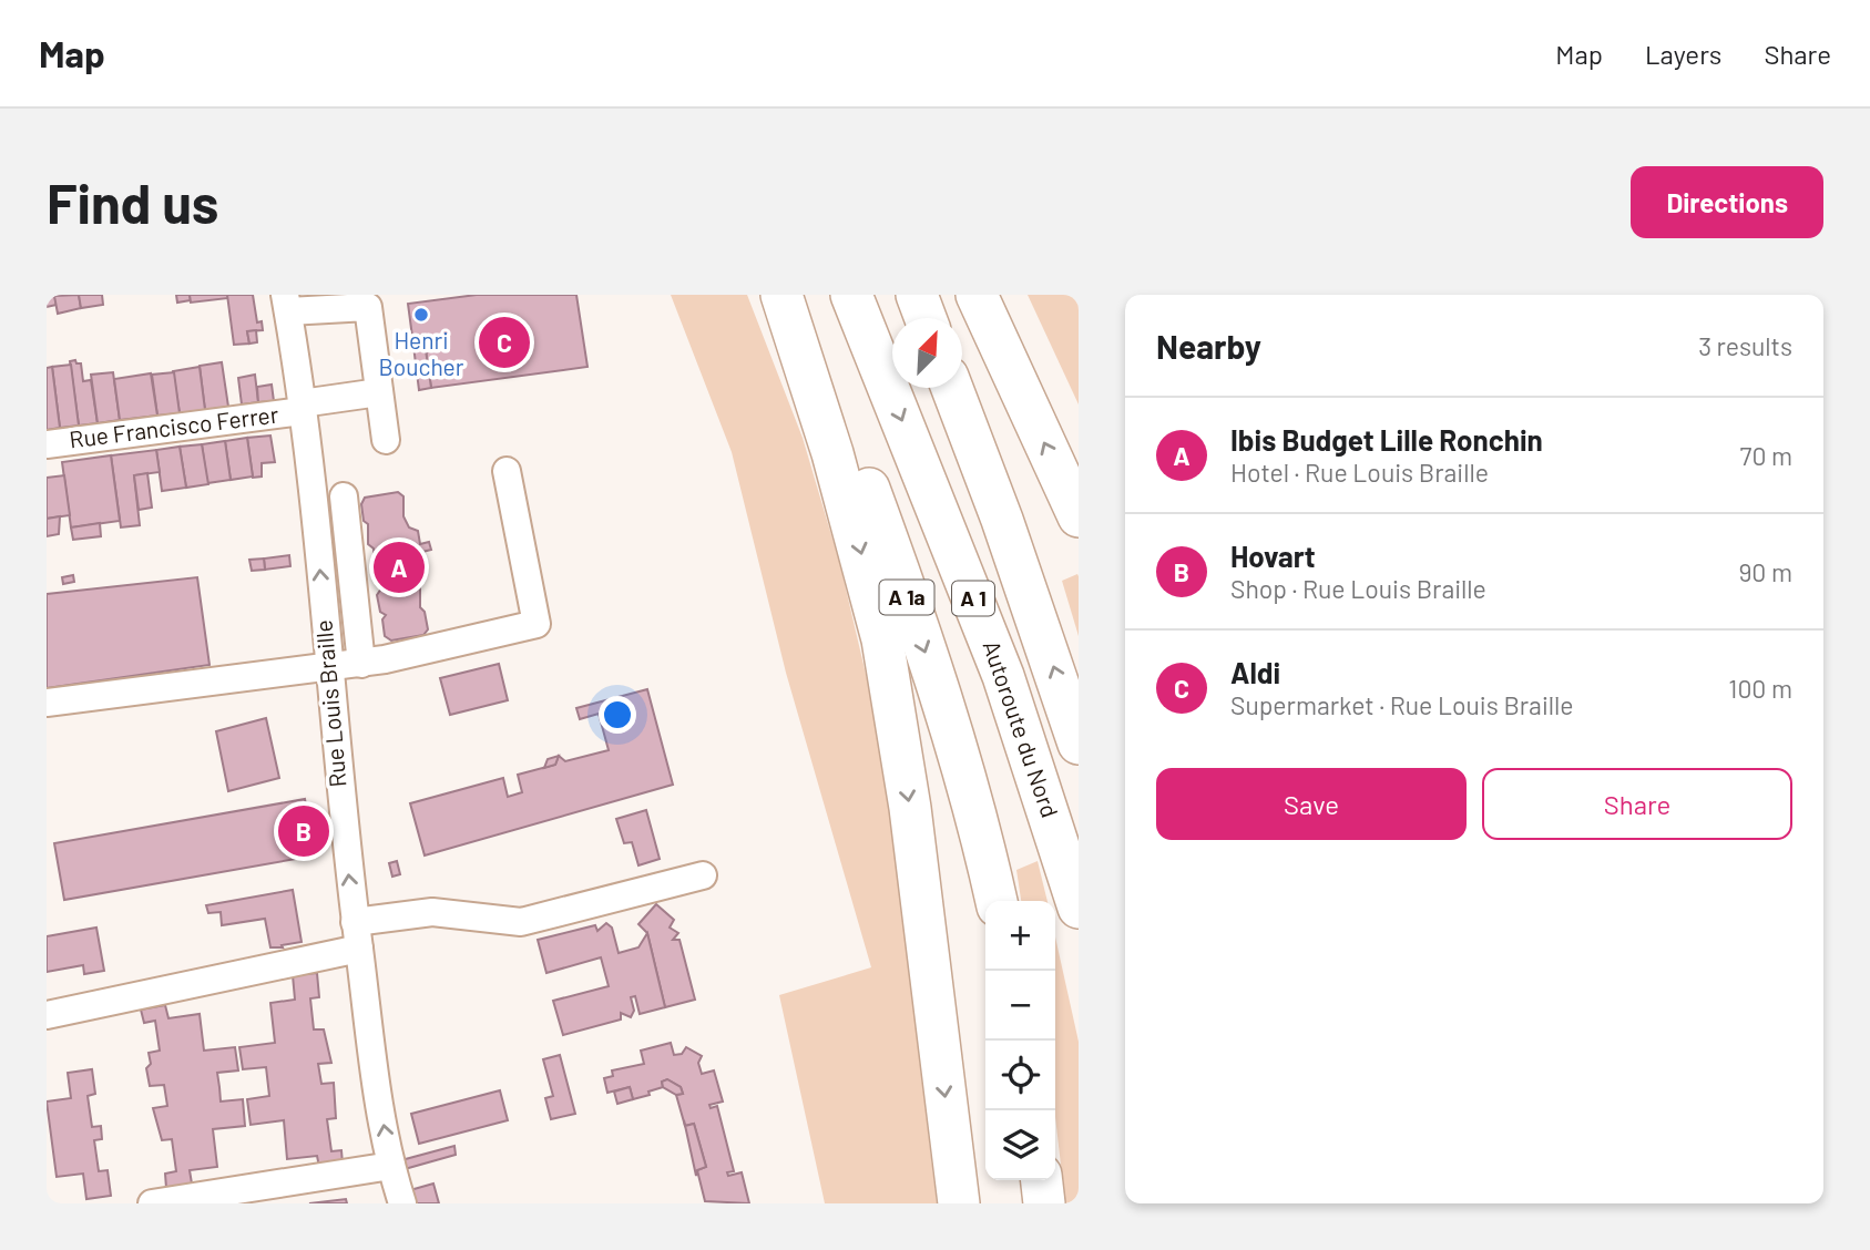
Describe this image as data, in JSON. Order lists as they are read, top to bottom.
{
  "streets": {
    "highway": ["A 1a", "A 1", "Autoroute du Nord"],
    "street": ["Rue Francisco Ferrer", "Rue Louis Braille"]
  },
  "crossings": [
    ["Rue Francisco Ferrer", "Rue Louis Braille"]
  ],
  "one_way": ["Rue Louis Braille"],
  "places": ["Henri Boucher"],
  "north": "top right",
  "page": {
    "header": "Map",
    "nav": ["Map", "Layers", "Share"],
    "buttons": [
      "Directions",
      ["Save", "Share"]
    ],
    "title": "Find us",
    "heading": ["Nearby", "3 results"],
    "pins": ["C", "A", "B"],
    "list": [
      {
        "mark": "A",
        "name": "Ibis Budget Lille Ronchin",
        "note": "Hotel · Rue Louis Braille",
        "value": "70 m"
      },
      {
        "mark": "B",
        "name": "Hovart",
        "note": "Shop · Rue Louis Braille",
        "value": "90 m"
      },
      {
        "mark": "C",
        "name": "Aldi",
        "note": "Supermarket · Rue Louis Braille",
        "value": "100 m"
      }
    ],
    "map_buttons": ["+", "−"]
  }
}
